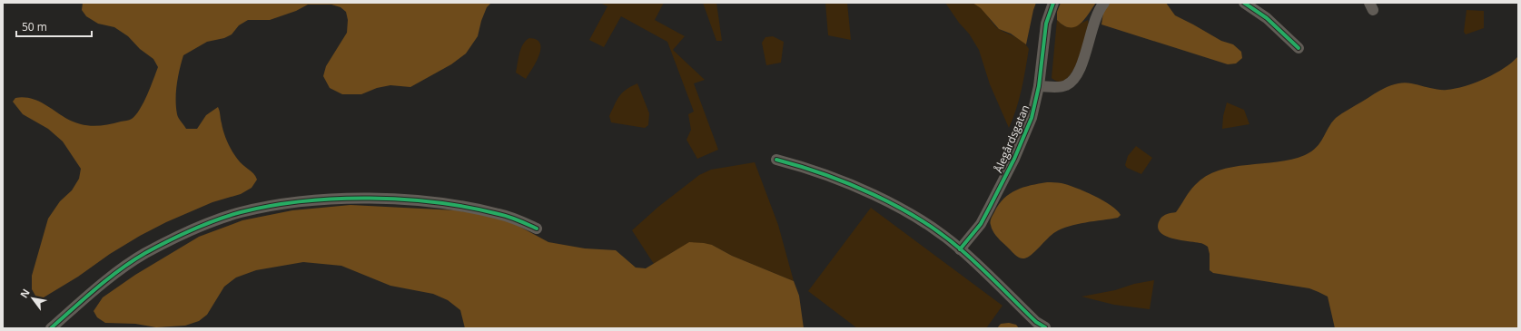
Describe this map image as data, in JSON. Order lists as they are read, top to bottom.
{
  "streets": {
    "street": ["Ålegårdsgatan"]
  },
  "scale_bar": "50 m",
  "north": "top left"
}
